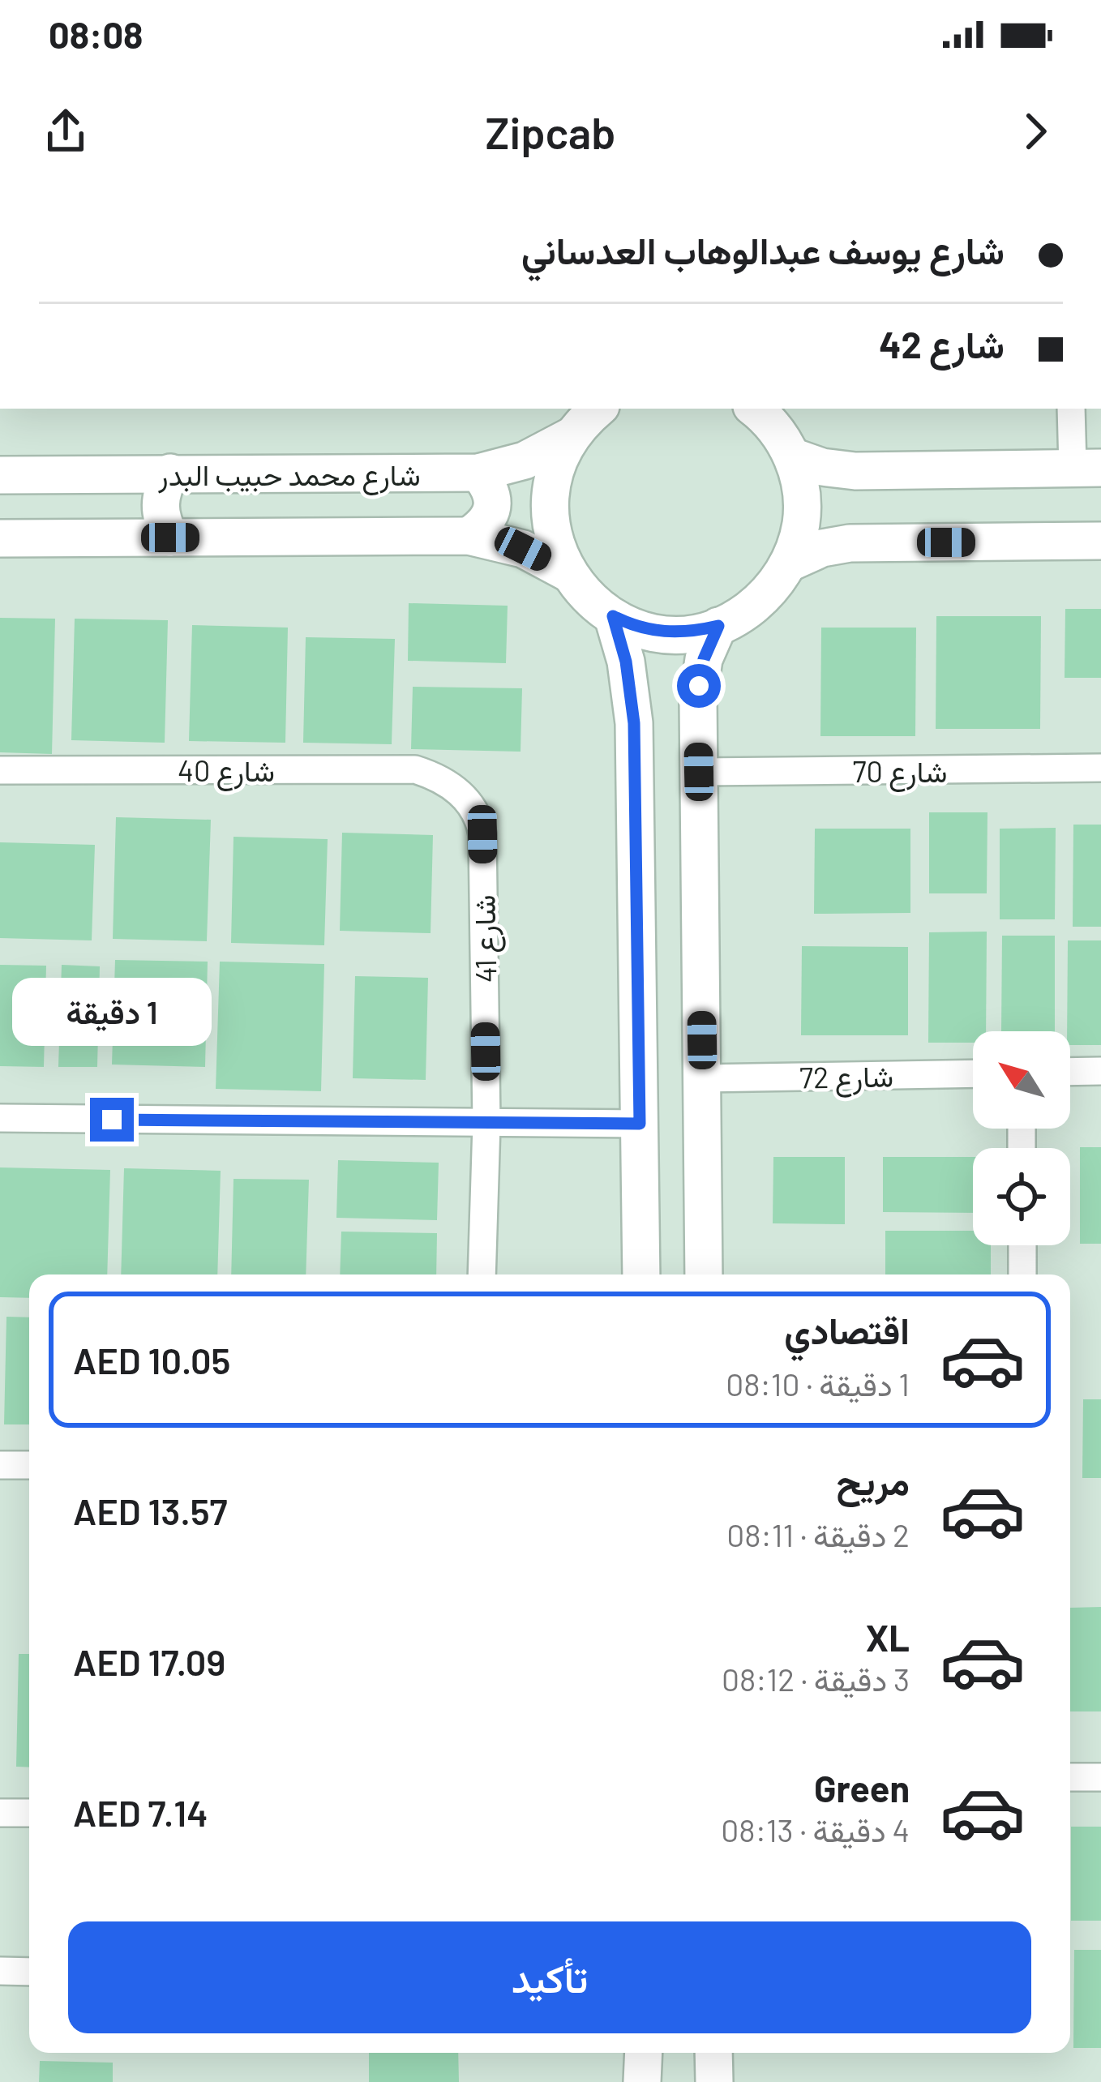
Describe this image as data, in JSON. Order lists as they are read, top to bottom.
{
  "streets": {
    "street": [
      "شارع محمد حبيب البدر",
      "شارع 40",
      "شارع 70",
      "شارع 41",
      "شارع 72"
    ]
  },
  "crossings": [
    ["شارع 40", "شارع 41"]
  ],
  "north": "top left",
  "page": {
    "status": "08:08",
    "header": "Zipcab",
    "banner": ["شارع يوسف عبدالوهاب العدساني", "شارع 42"],
    "bubble": "1 دقيقة",
    "list": [
      {
        "name": "اقتصادي",
        "note": "1 دقيقة · 08:10",
        "value": "AED 10.05"
      },
      {
        "name": "مريح",
        "note": "2 دقيقة · 08:11",
        "value": "AED 13.57"
      },
      {
        "name": "XL",
        "note": "3 دقيقة · 08:12",
        "value": "AED 17.09"
      },
      {
        "name": "Green",
        "note": "4 دقيقة · 08:13",
        "value": "AED 7.14"
      }
    ],
    "buttons": "تأكيد"
  }
}
